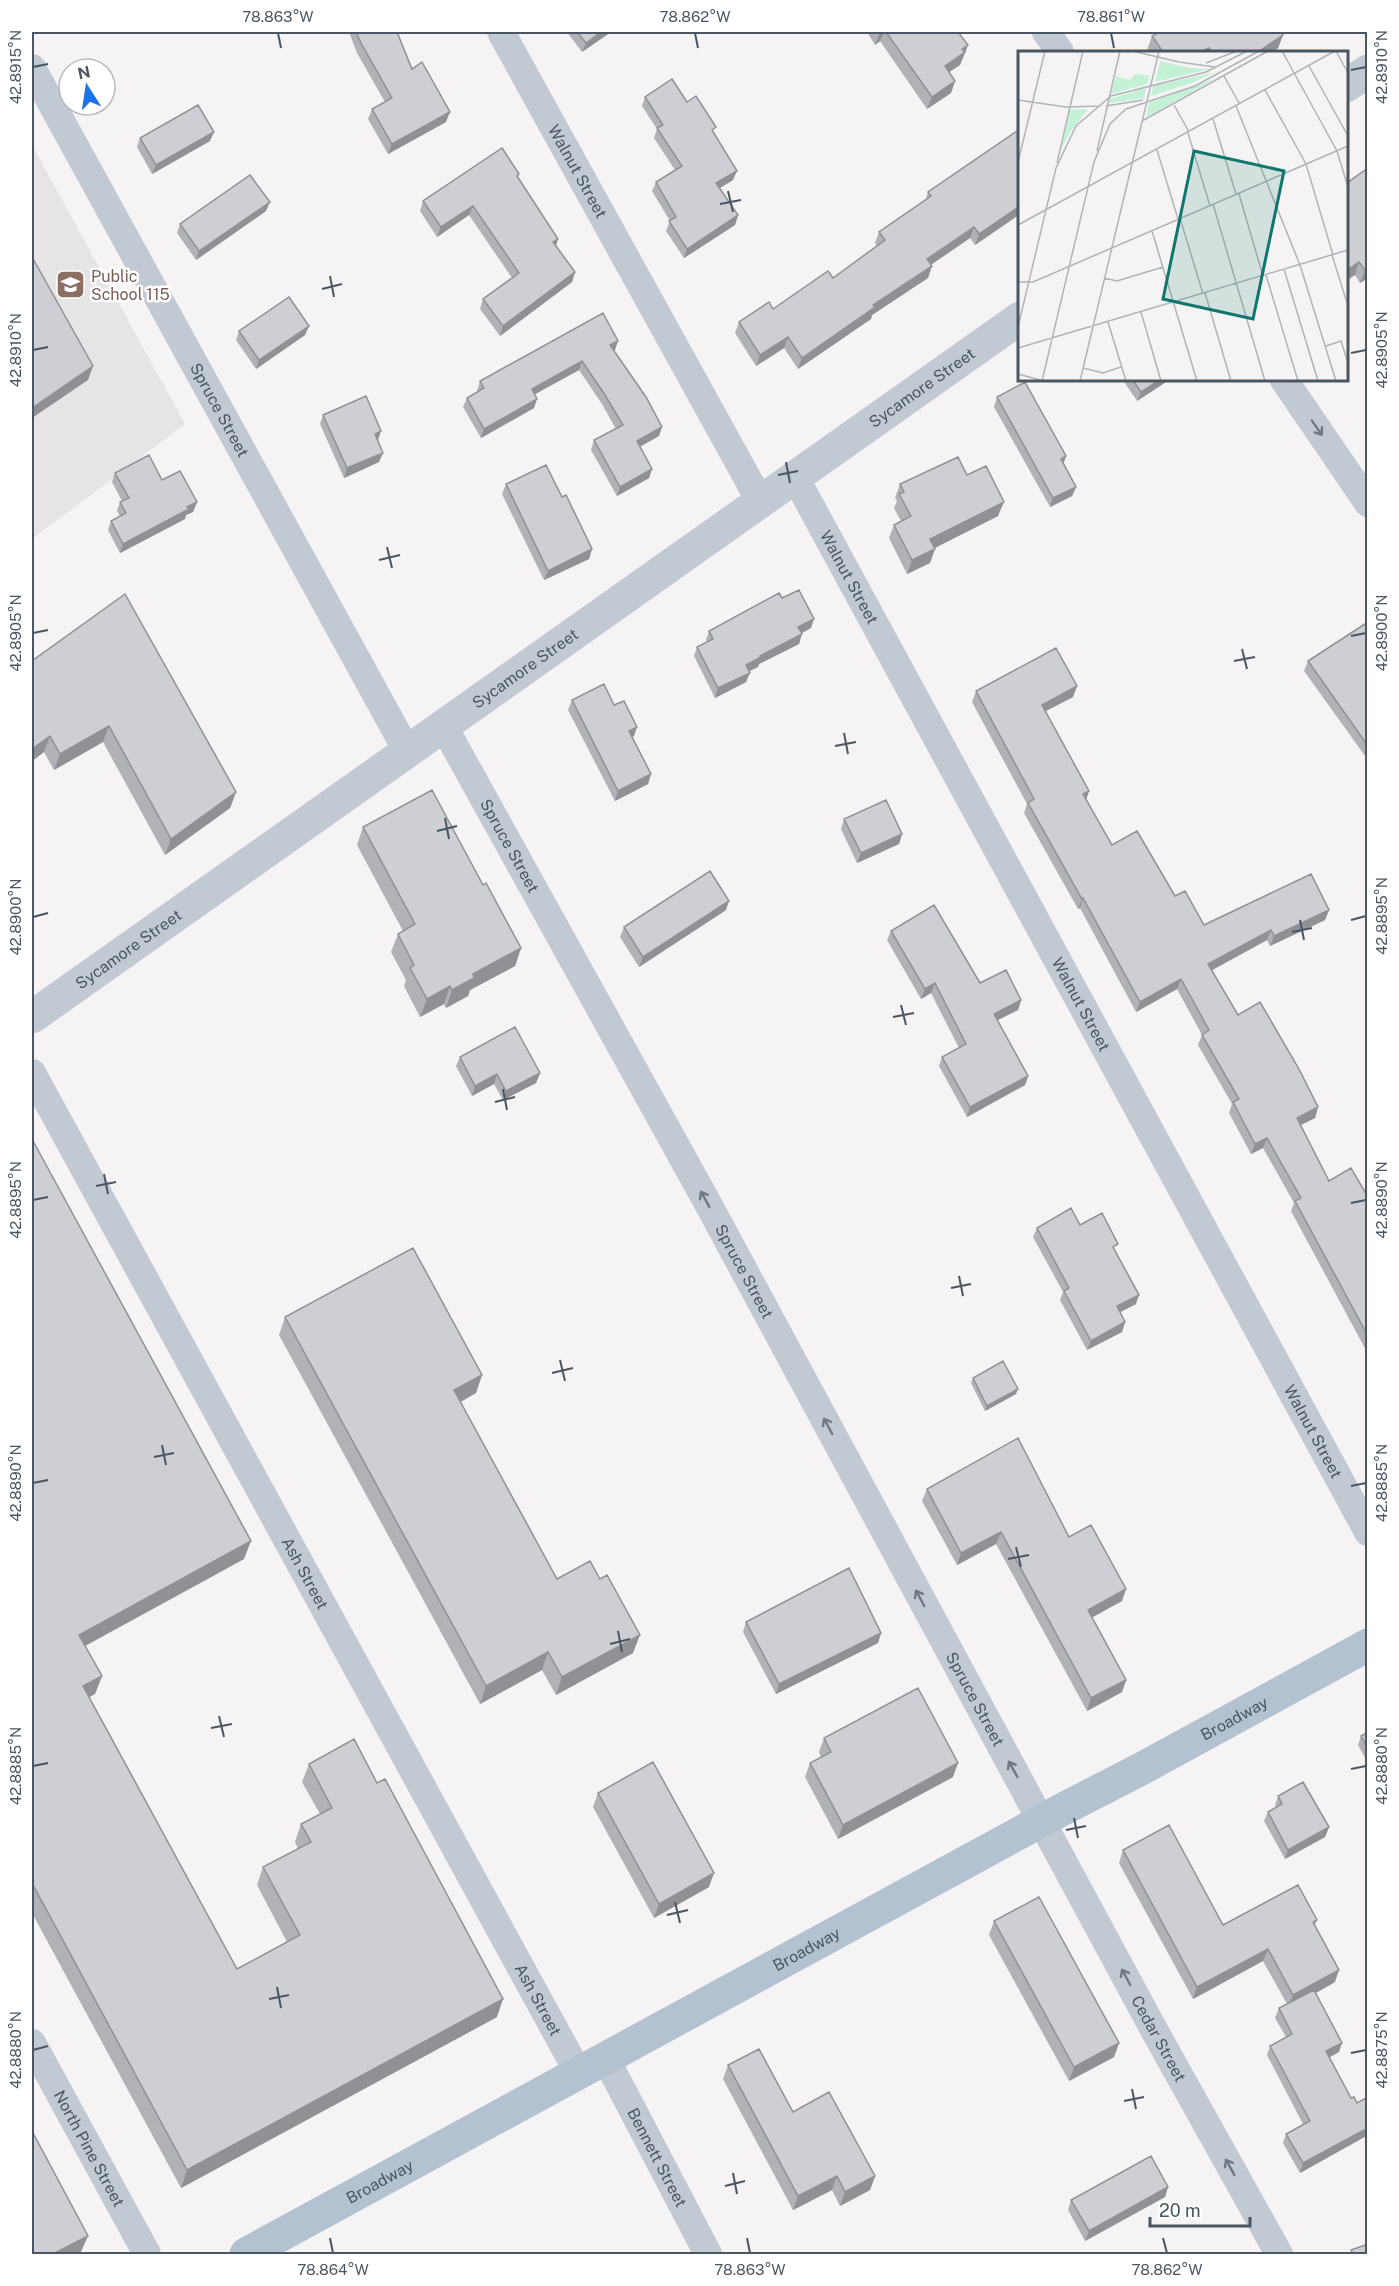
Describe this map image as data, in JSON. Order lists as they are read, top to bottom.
{
  "streets": {
    "main road": ["Broadway"],
    "street": [
      "Walnut Street",
      "Sycamore Street",
      "Spruce Street",
      "Ash Street",
      "Cedar Street",
      "North Pine Street",
      "Bennett Street"
    ]
  },
  "crossings": [
    ["Walnut Street", "Sycamore Street"],
    ["Sycamore Street", "Spruce Street"],
    ["Spruce Street", "Broadway"],
    ["Spruce Street", "Cedar Street"],
    ["Ash Street", "Broadway"],
    ["Ash Street", "Bennett Street"],
    ["Broadway", "Cedar Street"],
    ["Broadway", "Bennett Street"]
  ],
  "one_way": ["Spruce Street", "Cedar Street"],
  "places": {
    "school or university": ["Public School 115"]
  },
  "scale_bar": "20 m",
  "north": "top",
  "coordinates": [
    "78.863°W",
    "78.862°W",
    "78.861°W",
    "42.8910°N",
    "42.8915°N",
    "42.8905°N",
    "42.8900°N",
    "42.8895°N",
    "42.8890°N",
    "42.8885°N",
    "42.8880°N",
    "42.8875°N",
    "78.864°W"
  ]
}
